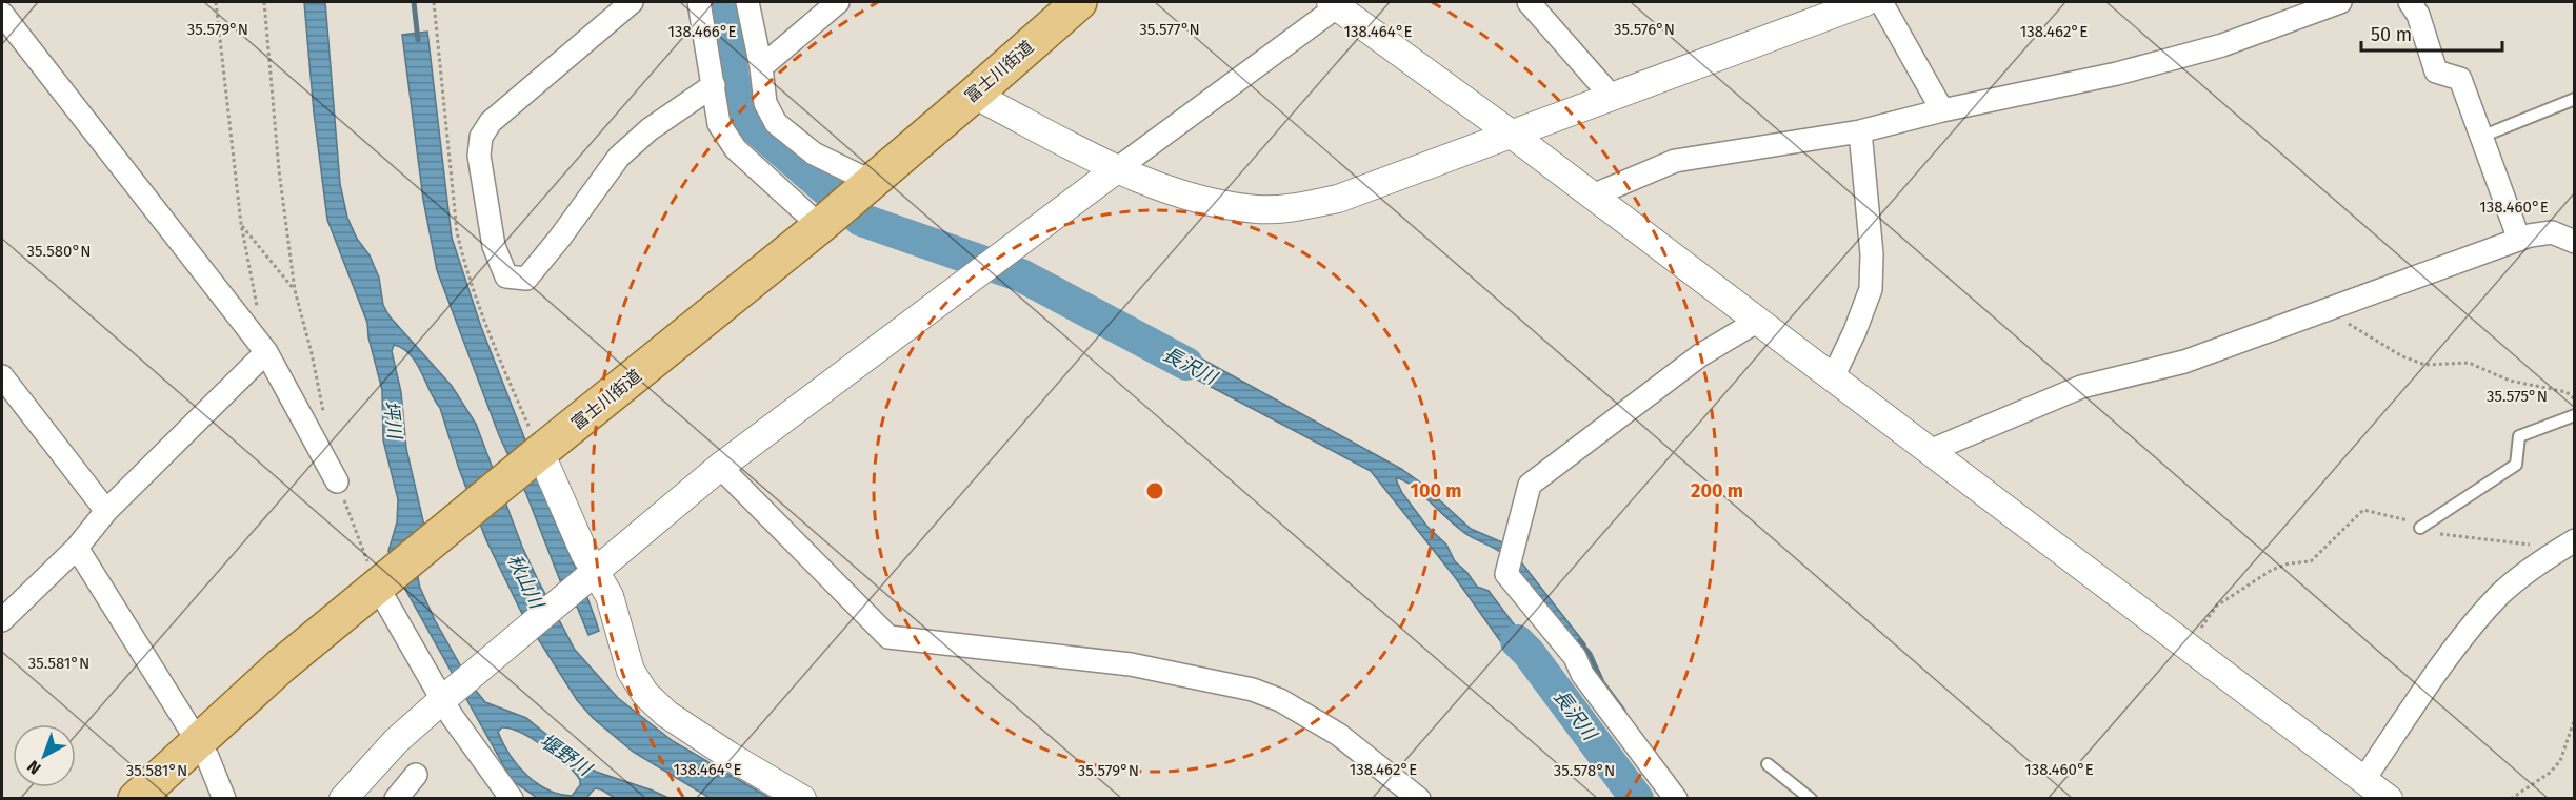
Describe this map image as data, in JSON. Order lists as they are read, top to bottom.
{
  "streets": {
    "main road": ["富士川街道"]
  },
  "water": [
    "長沢川",
    "坪川",
    "秋山川",
    "堰野川"
  ],
  "scale_bar": "50 m",
  "north": "bottom left",
  "coordinates": [
    "35.579°N",
    "35.577°N",
    "35.576°N",
    "138.464°E",
    "138.462°E",
    "138.466°E",
    "138.460°E",
    "35.580°N",
    "35.575°N",
    "35.581°N",
    "35.578°N"
  ],
  "rings": ["100 m", "200 m"]
}
